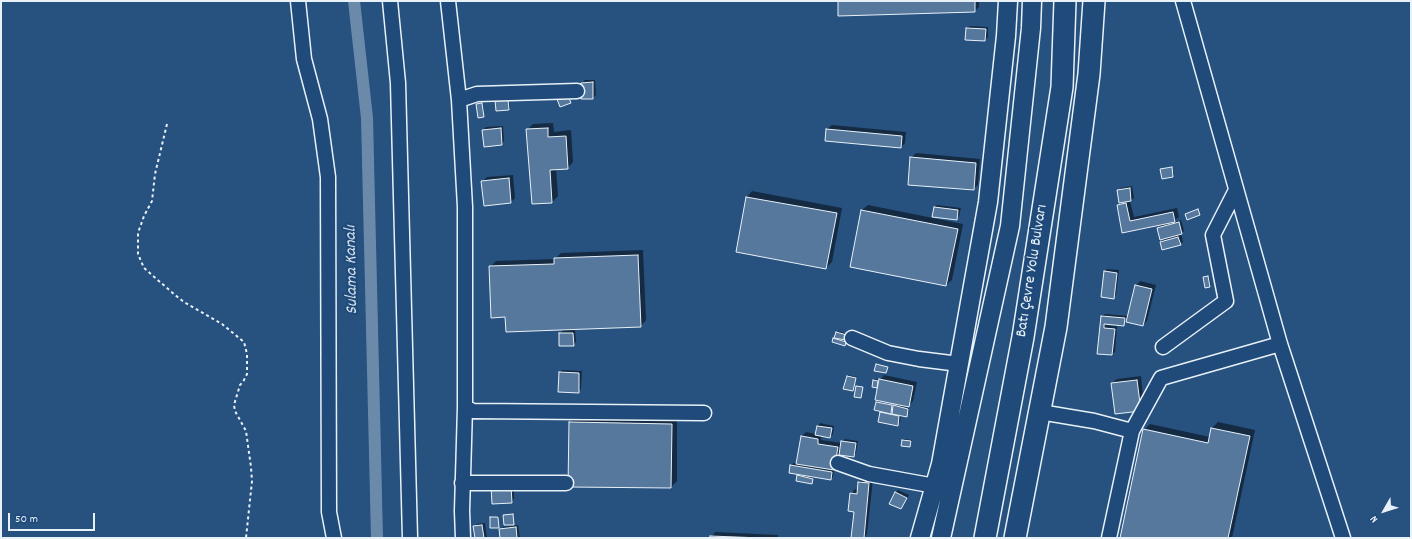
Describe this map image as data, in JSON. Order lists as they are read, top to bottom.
{
  "streets": {
    "highway": ["Batı Çevre Yolu Bulvarı"]
  },
  "water": ["Sulama Kanalı"],
  "scale_bar": "50 m",
  "north": "bottom left"
}
